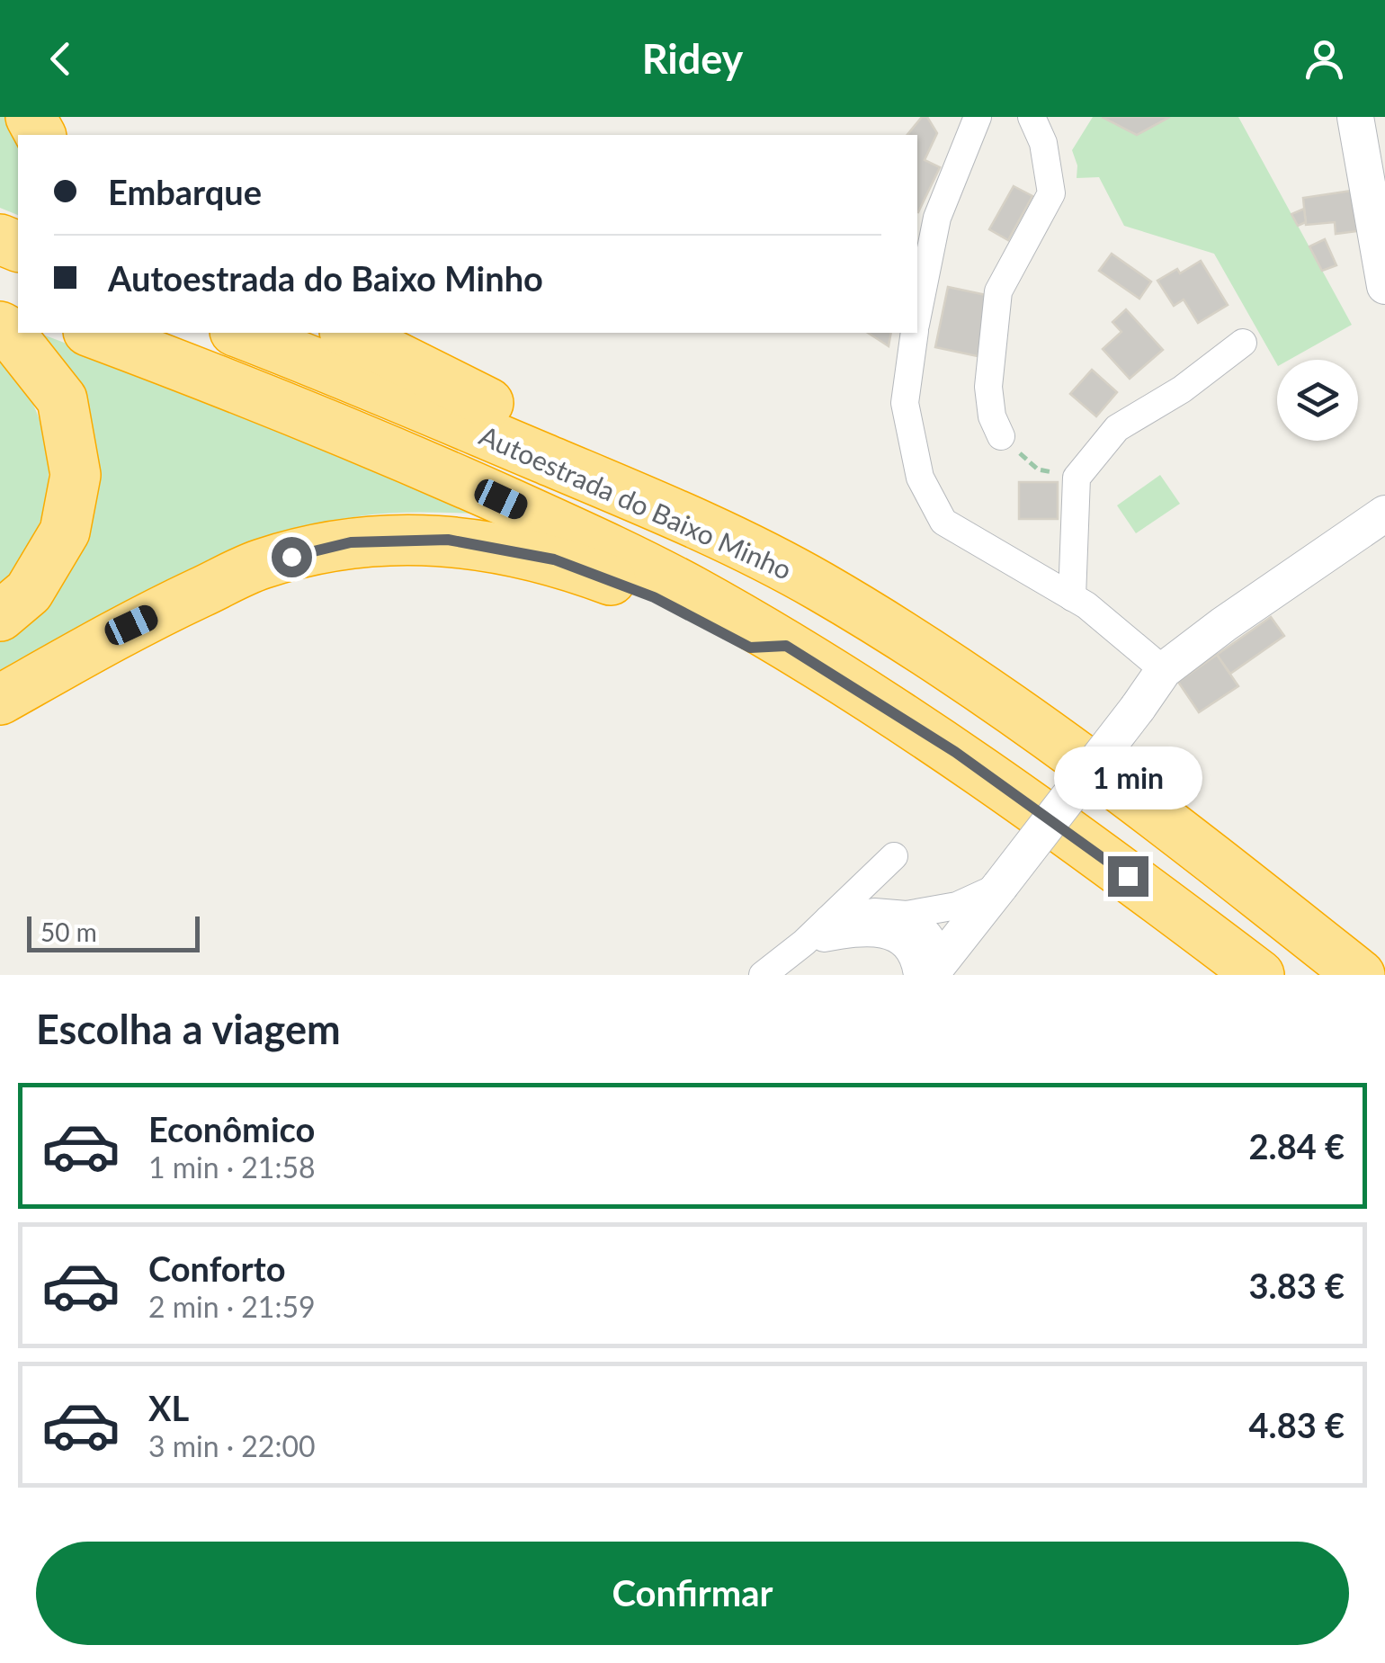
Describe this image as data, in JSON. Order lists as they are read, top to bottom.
{
  "streets": {
    "highway": ["Autoestrada do Baixo Minho"]
  },
  "scale_bar": "50 m",
  "page": {
    "header": "Ridey",
    "banner": ["Embarque", "Autoestrada do Baixo Minho"],
    "bubble": "1 min",
    "scale": "50 m",
    "heading": "Escolha a viagem",
    "list": [
      {
        "name": "Econômico",
        "note": "1 min · 21:58",
        "value": "2.84 €"
      },
      {
        "name": "Conforto",
        "note": "2 min · 21:59",
        "value": "3.83 €"
      },
      {
        "name": "XL",
        "note": "3 min · 22:00",
        "value": "4.83 €"
      }
    ],
    "buttons": "Confirmar"
  }
}
